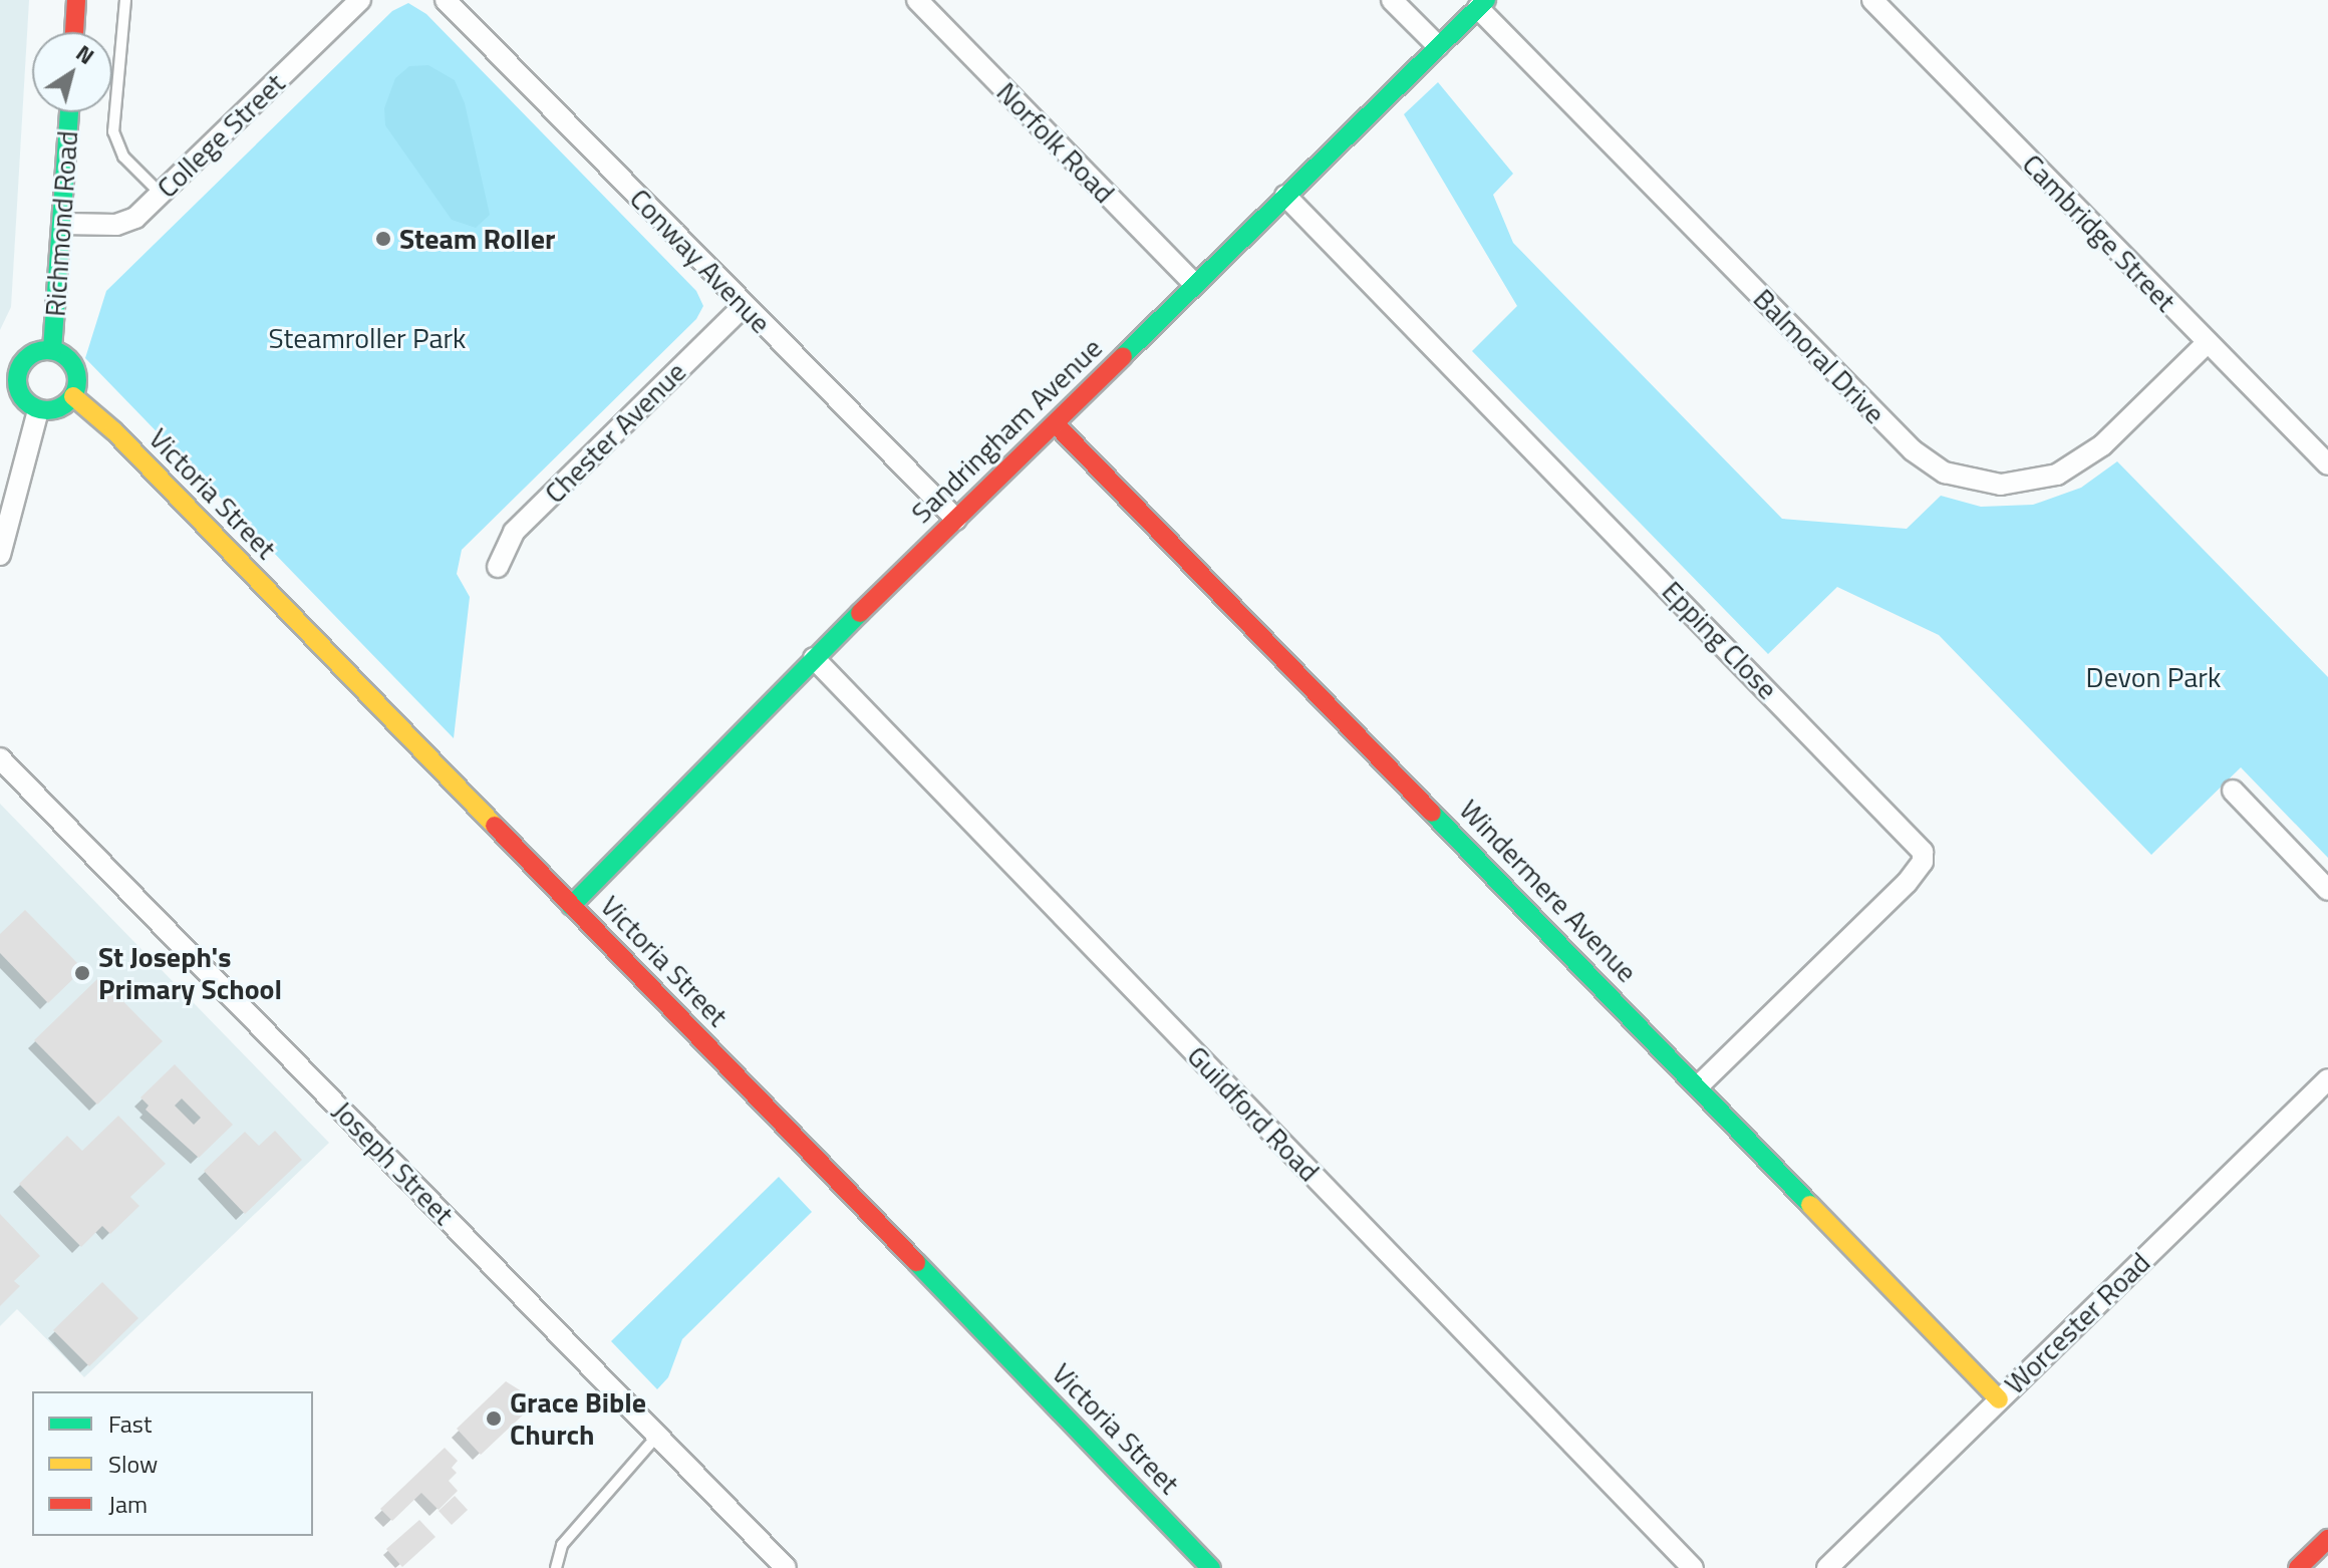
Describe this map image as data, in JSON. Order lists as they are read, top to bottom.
{
  "streets": {
    "street": [
      "College Street",
      "Norfolk Road",
      "Richmond Road",
      "Cambridge Street",
      "Conway Avenue",
      "Balmoral Drive",
      "Sandringham Avenue",
      "Chester Avenue",
      "Victoria Street",
      "Epping Close",
      "Windermere Avenue",
      "Guildford Road",
      "Joseph Street",
      "Worcester Road"
    ]
  },
  "crossings": [
    ["College Street", "Richmond Road"],
    ["Norfolk Road", "Sandringham Avenue"],
    ["Richmond Road", "Victoria Street"],
    ["Cambridge Street", "Balmoral Drive"],
    ["Conway Avenue", "Sandringham Avenue"],
    ["Conway Avenue", "Chester Avenue"],
    ["Balmoral Drive", "Sandringham Avenue"],
    ["Sandringham Avenue", "Victoria Street"],
    ["Sandringham Avenue", "Epping Close"],
    ["Sandringham Avenue", "Windermere Avenue"],
    ["Sandringham Avenue", "Guildford Road"],
    ["Epping Close", "Windermere Avenue"],
    ["Windermere Avenue", "Worcester Road"]
  ],
  "parks": ["Steamroller Park", "Devon Park"],
  "places": ["Steam Roller", "St Joseph's Primary School", "Grace Bible Church"],
  "legend": ["Fast", "Slow", "Jam"],
  "north": "top right"
}
